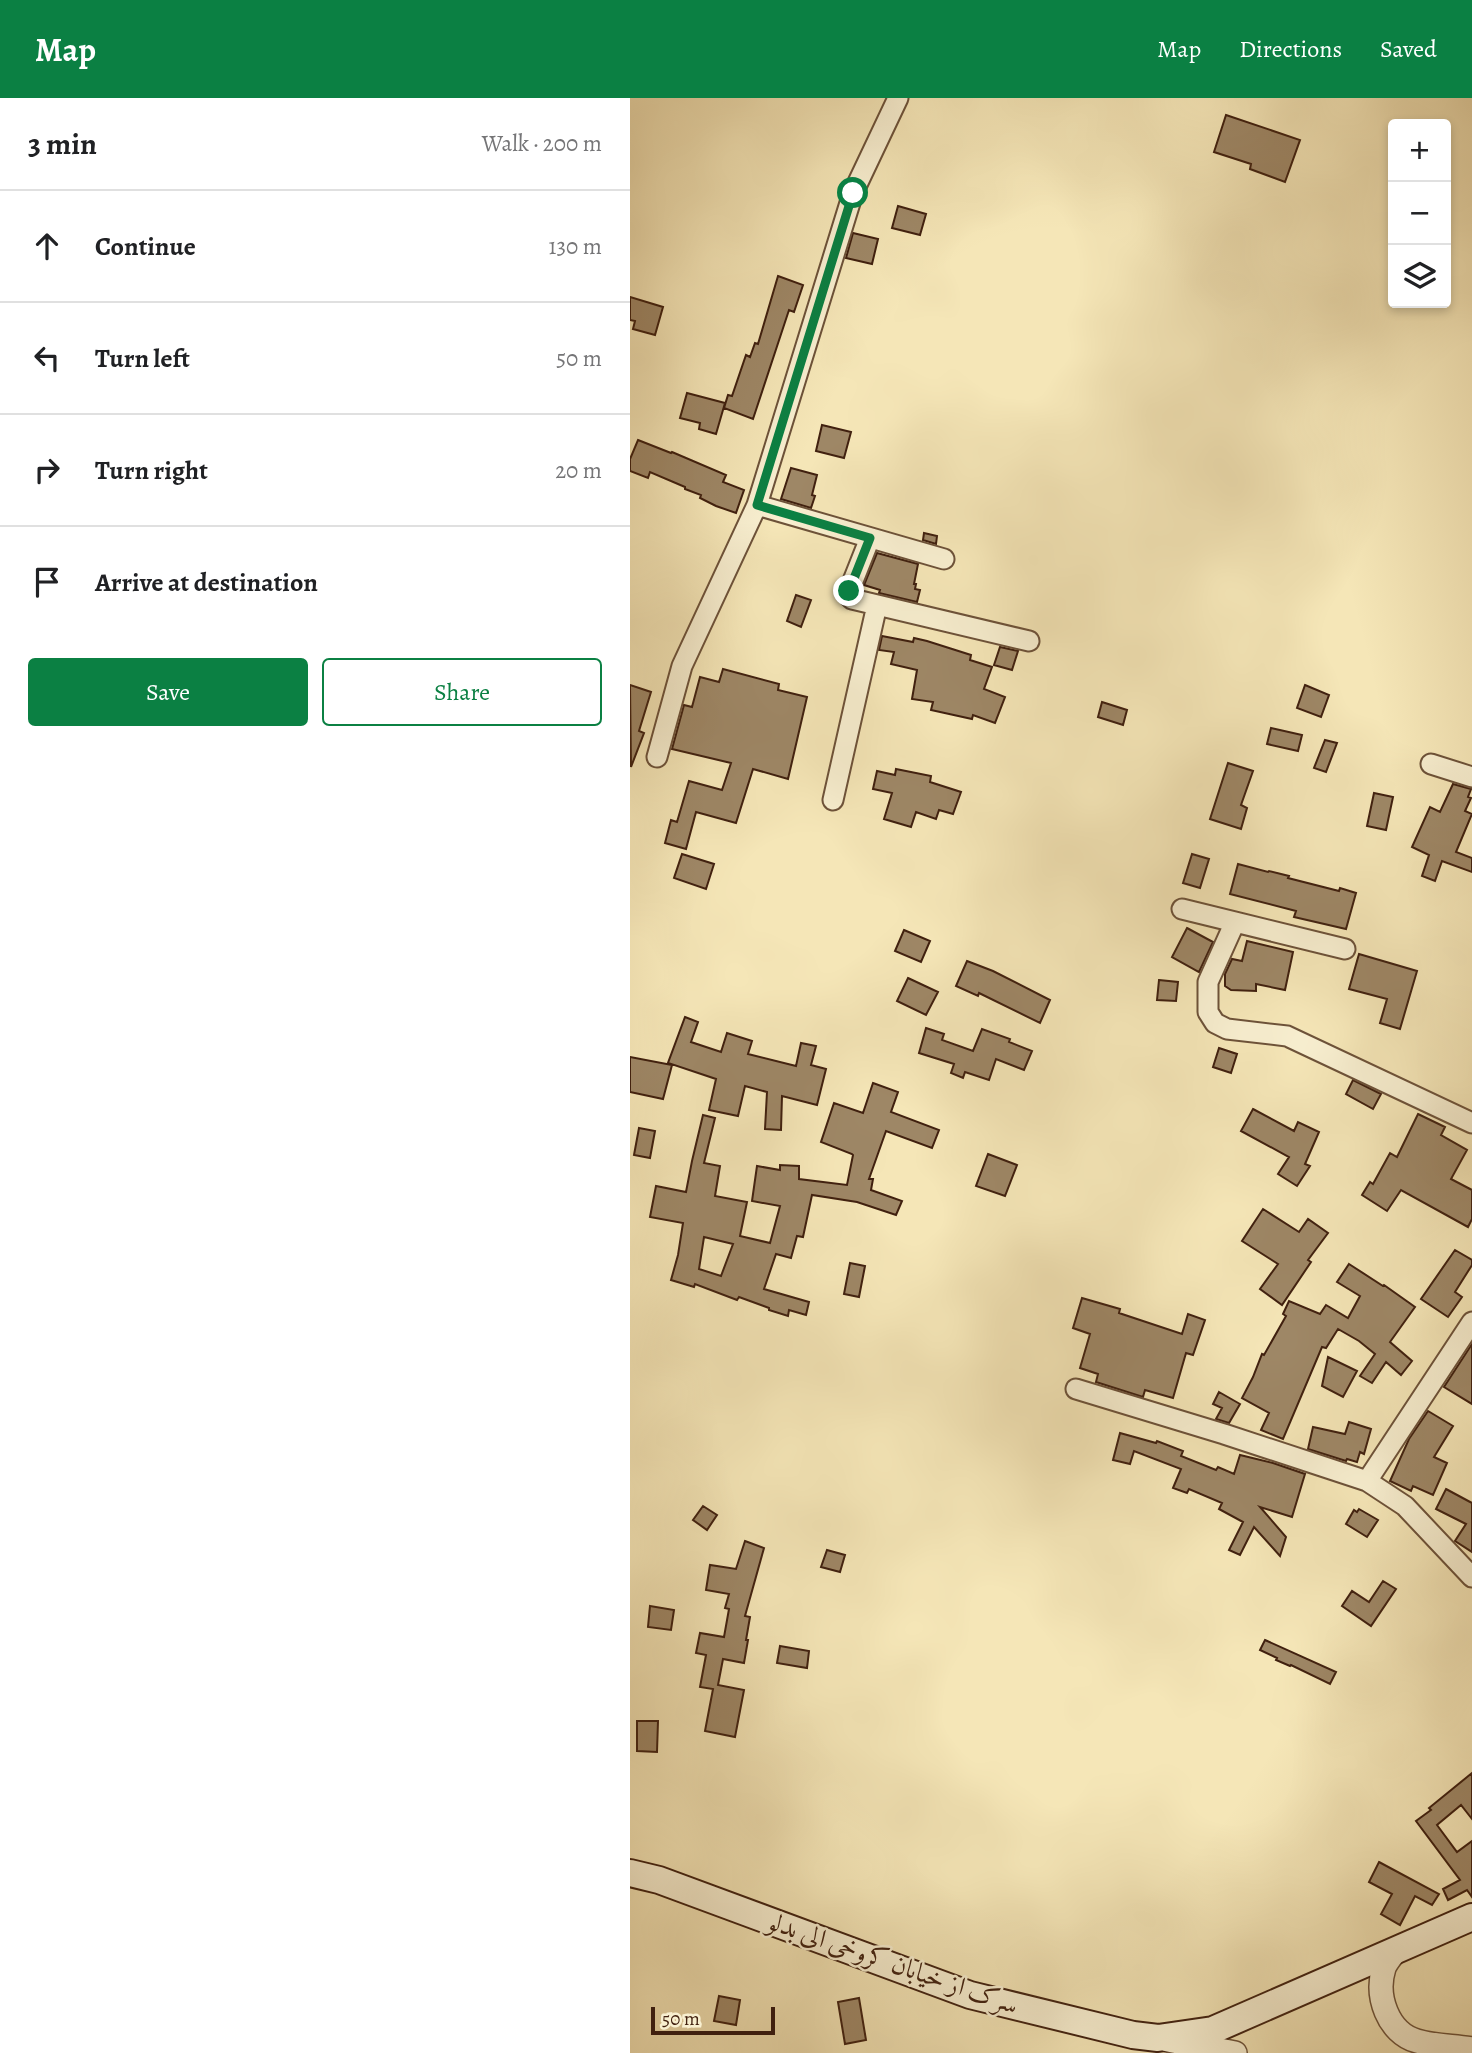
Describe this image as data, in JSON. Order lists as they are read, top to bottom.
{
  "streets": {
    "main road": ["سرک از خیابان کروخی الی بدلو"]
  },
  "scale_bar": "50 m",
  "page": {
    "header": "Map",
    "nav": ["Map", "Directions", "Saved"],
    "heading": ["3 min", "Walk · 200 m"],
    "map_buttons": ["+", "−"],
    "list": [
      ["Continue", "130 m"],
      ["Turn left", "50 m"],
      ["Turn right", "20 m"],
      "Arrive at destination"
    ],
    "buttons": ["Save", "Share"],
    "scale": "50 m"
  }
}
